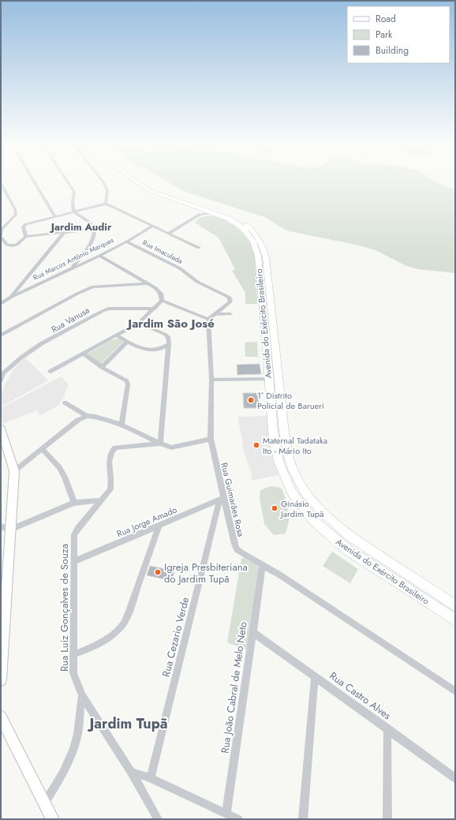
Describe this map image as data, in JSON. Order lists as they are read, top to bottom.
{
  "streets": {
    "main road": ["Avenida do Exército Brasileiro"],
    "street": [
      "Rua Imaculada",
      "Rua Marcos Antônio Marques",
      "Rua Vanusa",
      "Rua Guimarães Rosa",
      "Rua Jorge Amado",
      "Rua Luiz Gonçalves de Souza",
      "Rua Cezario Verde",
      "Rua João Cabral de Melo Neto",
      "Rua Castro Alves"
    ]
  },
  "crossings": [
    ["Rua Imaculada", "Rua Marcos Antônio Marques"],
    ["Rua Imaculada", "Rua Guimarães Rosa"],
    ["Rua Guimarães Rosa", "Rua Jorge Amado"],
    ["Rua Guimarães Rosa", "Rua Luiz Gonçalves de Souza"],
    ["Rua Guimarães Rosa", "Rua Cezario Verde"],
    ["Rua Guimarães Rosa", "Rua João Cabral de Melo Neto"],
    ["Rua Jorge Amado", "Rua Luiz Gonçalves de Souza"],
    ["Rua Jorge Amado", "Rua Cezario Verde"],
    ["Rua João Cabral de Melo Neto", "Rua Castro Alves"]
  ],
  "districts": ["Jardim Audir", "Jardim São José", "Jardim Tupã"],
  "places": [
    "1º Distrito Policial de Barueri",
    "Maternal Tadataka Ito - Mário Ito",
    "Ginásio Jardim Tupã",
    "Igreja Presbiteriana do Jardim Tupã"
  ],
  "legend": ["Road", "Park", "Building"]
}
